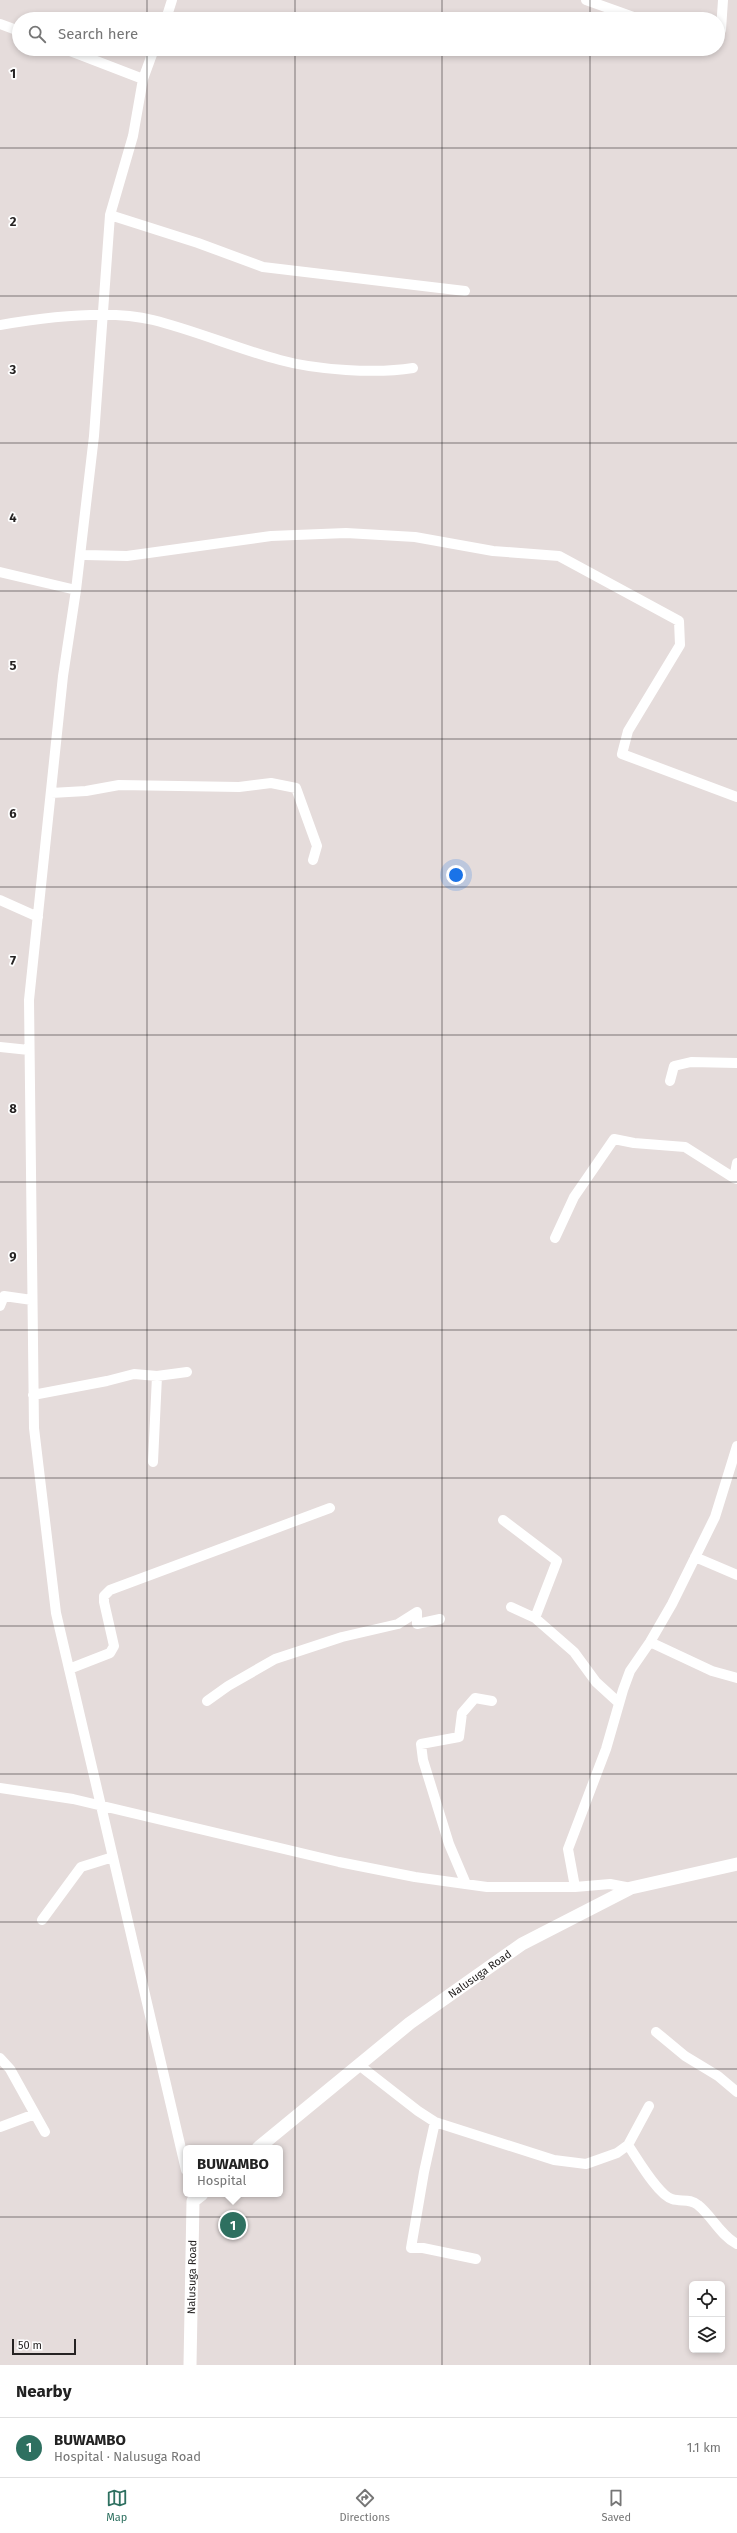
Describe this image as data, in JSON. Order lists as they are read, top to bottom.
{
  "streets": {
    "street": ["Nalusuga Road"]
  },
  "scale_bar": "50 m",
  "page": {
    "search": "Search here",
    "popup": ["BUWAMBO", "Hospital"],
    "pins": "1",
    "scale": "50 m",
    "heading": "Nearby",
    "list": [
      {
        "mark": "1",
        "name": "BUWAMBO",
        "note": "Hospital · Nalusuga Road",
        "value": "1.1 km"
      }
    ],
    "nav": ["Map", "Directions", "Saved"]
  },
  "grid": {
    "rows": [
      "1",
      "2",
      "3",
      "4",
      "5",
      "6",
      "7",
      "8",
      "9"
    ]
  }
}
